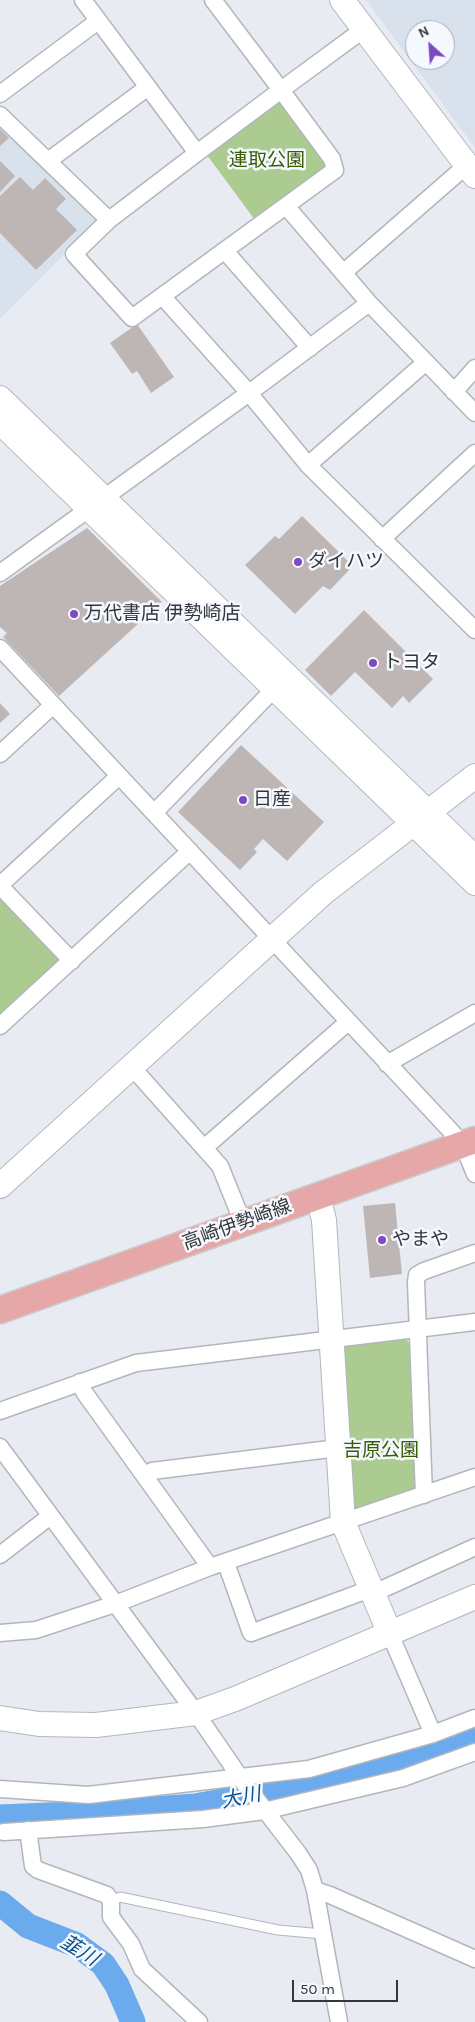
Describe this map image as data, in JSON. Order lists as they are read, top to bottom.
{
  "streets": {
    "main road": ["高崎伊勢崎線"]
  },
  "water": ["大川", "韮川"],
  "parks": ["連取公園", "吉原公園"],
  "places": [
    "ダイハツ",
    "万代書店 伊勢崎店",
    "トヨタ",
    "日産",
    "やまや"
  ],
  "scale_bar": "50 m",
  "north": "top left"
}
